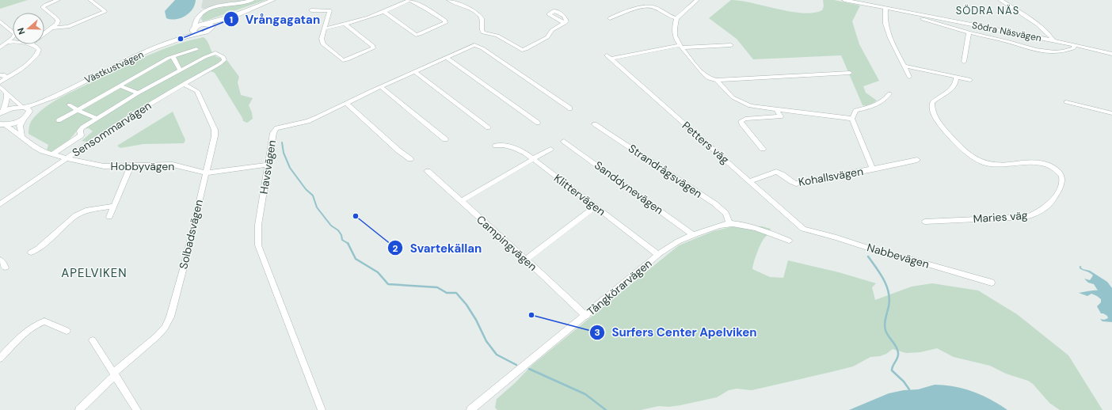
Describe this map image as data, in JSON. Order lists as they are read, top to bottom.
{
  "streets": {
    "street": [
      "Södra Näsvägen",
      "Västkustvägen",
      "Sensommarvägen",
      "Petters väg",
      "Hobbyvägen",
      "Havsvägen",
      "Strandrågsvägen",
      "Kohallsvägen",
      "Sanddynevägen",
      "Klittervägen",
      "Maries väg",
      "Solbadsvägen",
      "Campingvägen",
      "Nabbevägen",
      "Tångkörarvägen"
    ]
  },
  "crossings": [
    ["Västkustvägen", "Hobbyvägen"],
    ["Sensommarvägen", "Hobbyvägen"],
    ["Sensommarvägen", "Solbadsvägen"],
    ["Petters väg", "Kohallsvägen"],
    ["Petters väg", "Nabbevägen"],
    ["Hobbyvägen", "Havsvägen"],
    ["Hobbyvägen", "Solbadsvägen"],
    ["Strandrågsvägen", "Tångkörarvägen"],
    ["Sanddynevägen", "Tångkörarvägen"],
    ["Klittervägen", "Tångkörarvägen"],
    ["Campingvägen", "Tångkörarvägen"]
  ],
  "districts": ["SÖDRA NÄS", "APELVIKEN"],
  "places": ["Vrångagatan", "Svartekällan", "Surfers Center Apelviken"],
  "north": "left"
}
